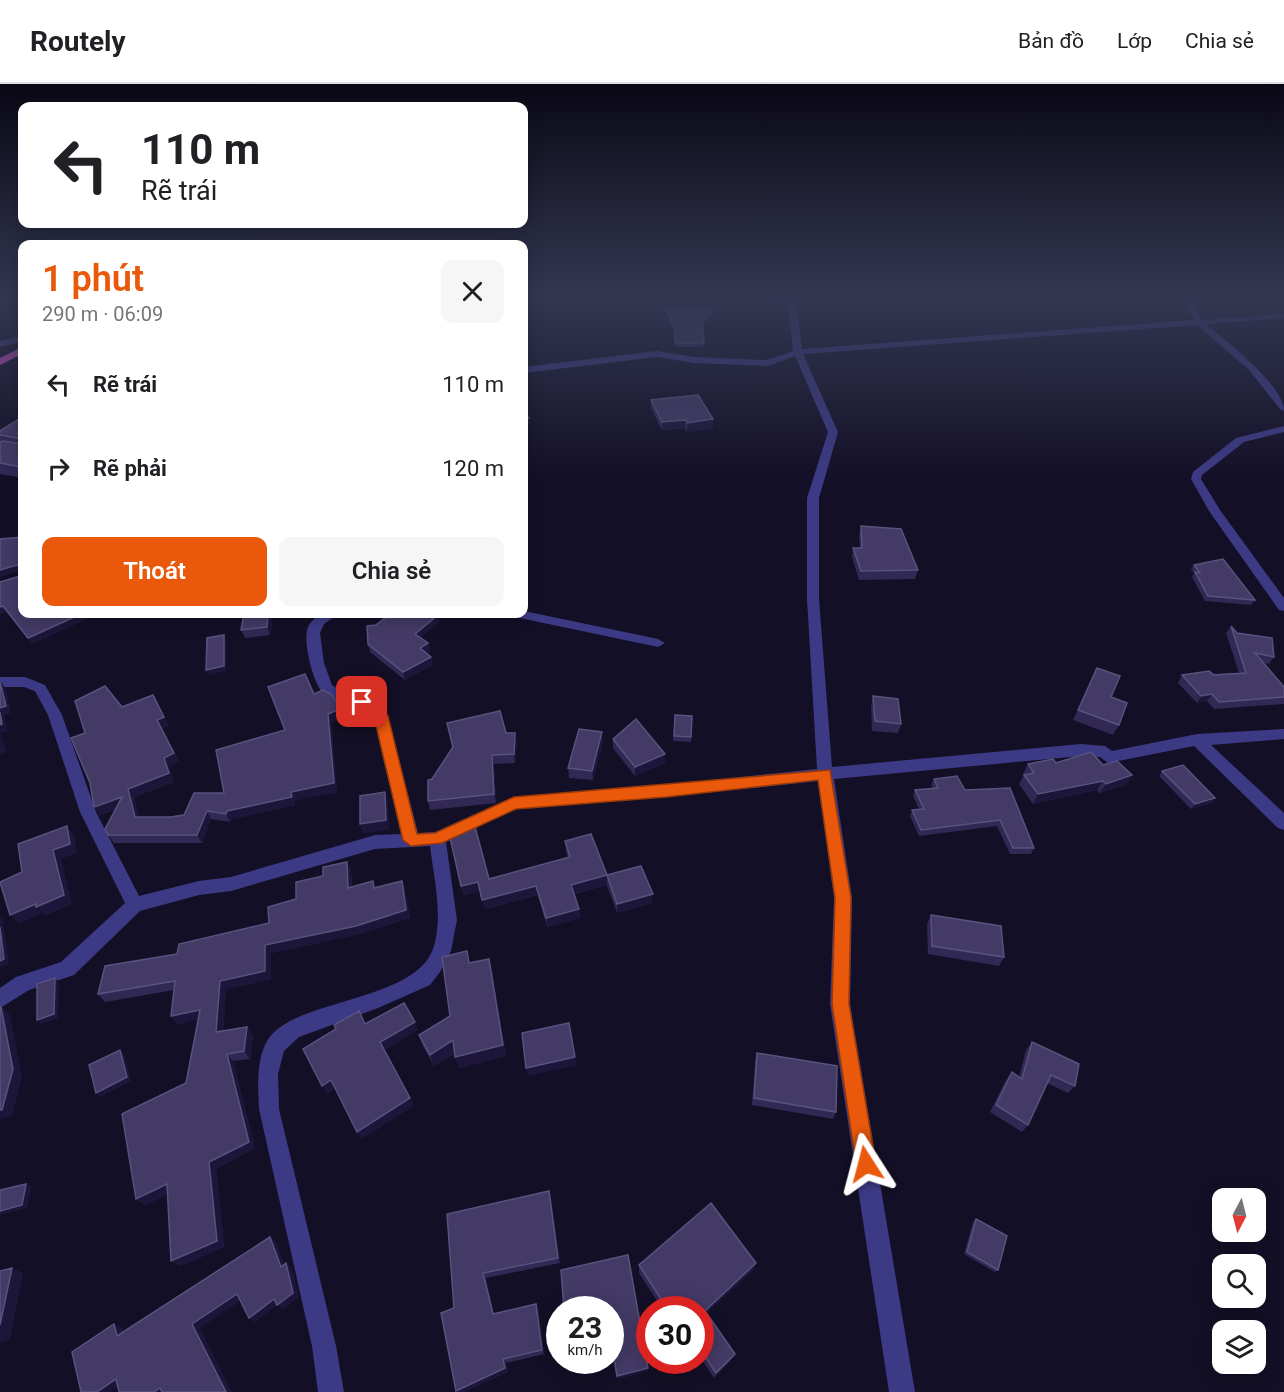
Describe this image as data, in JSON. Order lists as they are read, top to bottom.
{
  "north": "bottom",
  "page": {
    "header": "Routely",
    "nav": ["Bản đồ", "Lớp", "Chia sẻ"],
    "turn": ["110 m", "Rẽ trái"],
    "heading": ["1 phút", "290 m · 06:09"],
    "list": [
      {
        "name": "Rẽ trái",
        "value": "110 m"
      },
      {
        "name": "Rẽ phải",
        "value": "120 m"
      }
    ],
    "buttons": ["Thoát", "Chia sẻ"],
    "speed": "23 km/h",
    "limit": "30"
  }
}
